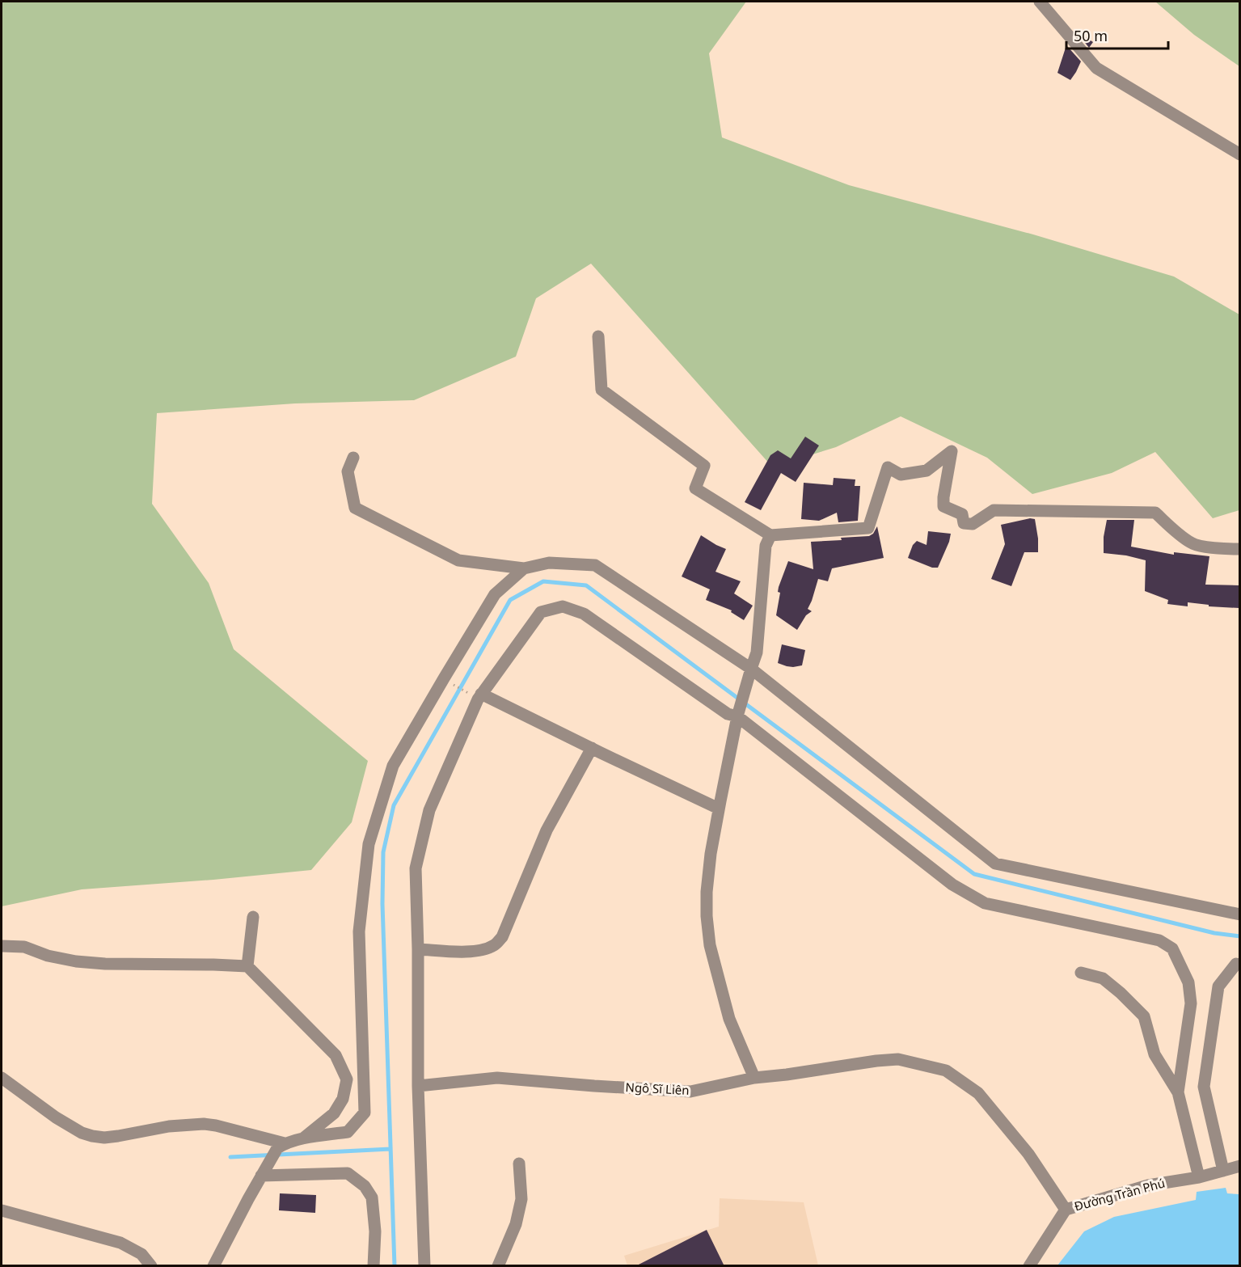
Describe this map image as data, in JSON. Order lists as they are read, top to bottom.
{
  "streets": {
    "street": ["Ngô Sĩ Liên", "Đường Trần Phú"]
  },
  "crossings": [
    ["Ngô Sĩ Liên", "Đường Trần Phú"]
  ],
  "scale_bar": "50 m"
}
